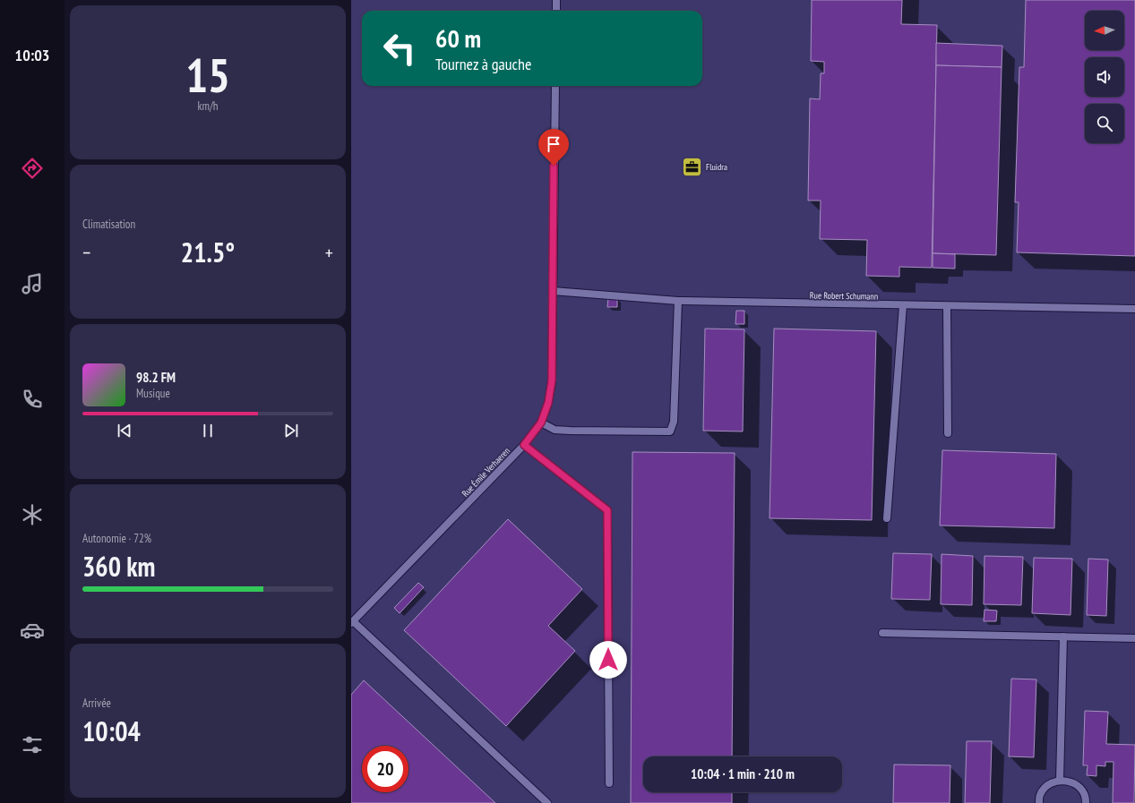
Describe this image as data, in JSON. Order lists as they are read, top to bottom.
{
  "streets": {
    "lane": ["Rue Robert Schumann", "Rue Émile Verhaeren"]
  },
  "crossings": [
    ["Rue Robert Schumann", "Rue Émile Verhaeren"]
  ],
  "places": {
    "office": ["Fluidra"]
  },
  "north": "left",
  "page": {
    "tabs": "10:03",
    "tile": [
      ["15", "km/h"],
      "Climatisation",
      ["Autonomie · 72%", "360 km"],
      ["Arrivée", "10:04"]
    ],
    "turn": ["60 m", "Tournez à gauche"],
    "heat": ["−", "21.5°", "+"],
    "song": ["98.2 FM", "Musique"],
    "limit": "20",
    "trip": "10:04 · 1 min · 210 m"
  }
}
